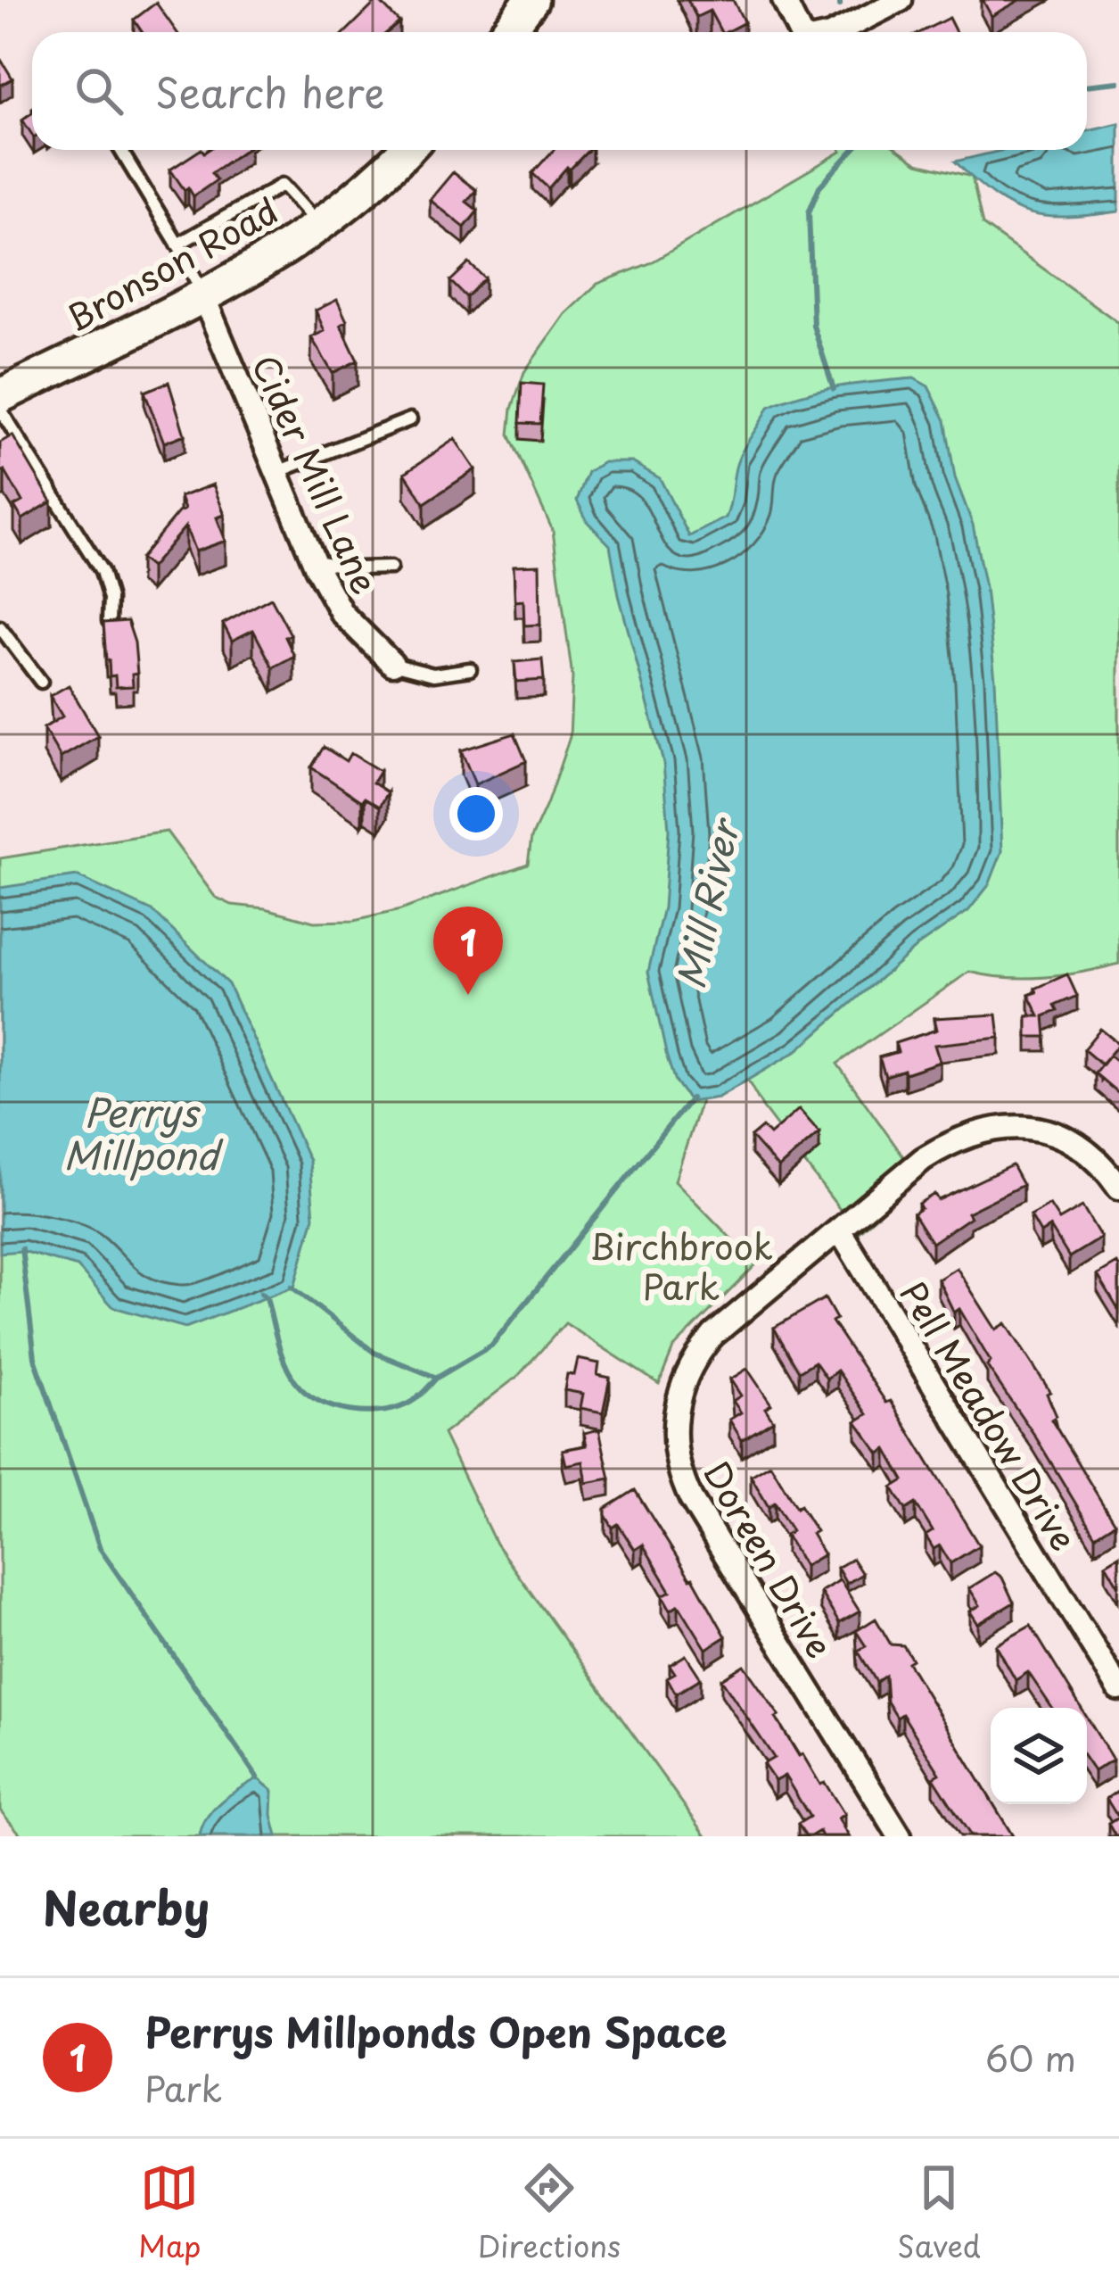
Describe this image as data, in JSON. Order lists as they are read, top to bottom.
{
  "streets": {
    "main road": ["Bronson Road"],
    "street": ["Cider Mill Lane", "Pell Meadow Drive", "Doreen Drive"]
  },
  "crossings": [
    ["Bronson Road", "Cider Mill Lane"],
    ["Pell Meadow Drive", "Doreen Drive"]
  ],
  "water": ["Mill River", "Perrys Millpond"],
  "parks": ["Birchbrook Park"],
  "page": {
    "search": "Search here",
    "pins": "1",
    "heading": "Nearby",
    "list": [
      {
        "mark": "1",
        "name": "Perrys Millponds Open Space",
        "note": "Park",
        "value": "60 m"
      }
    ],
    "nav": ["Map", "Directions", "Saved"]
  }
}
